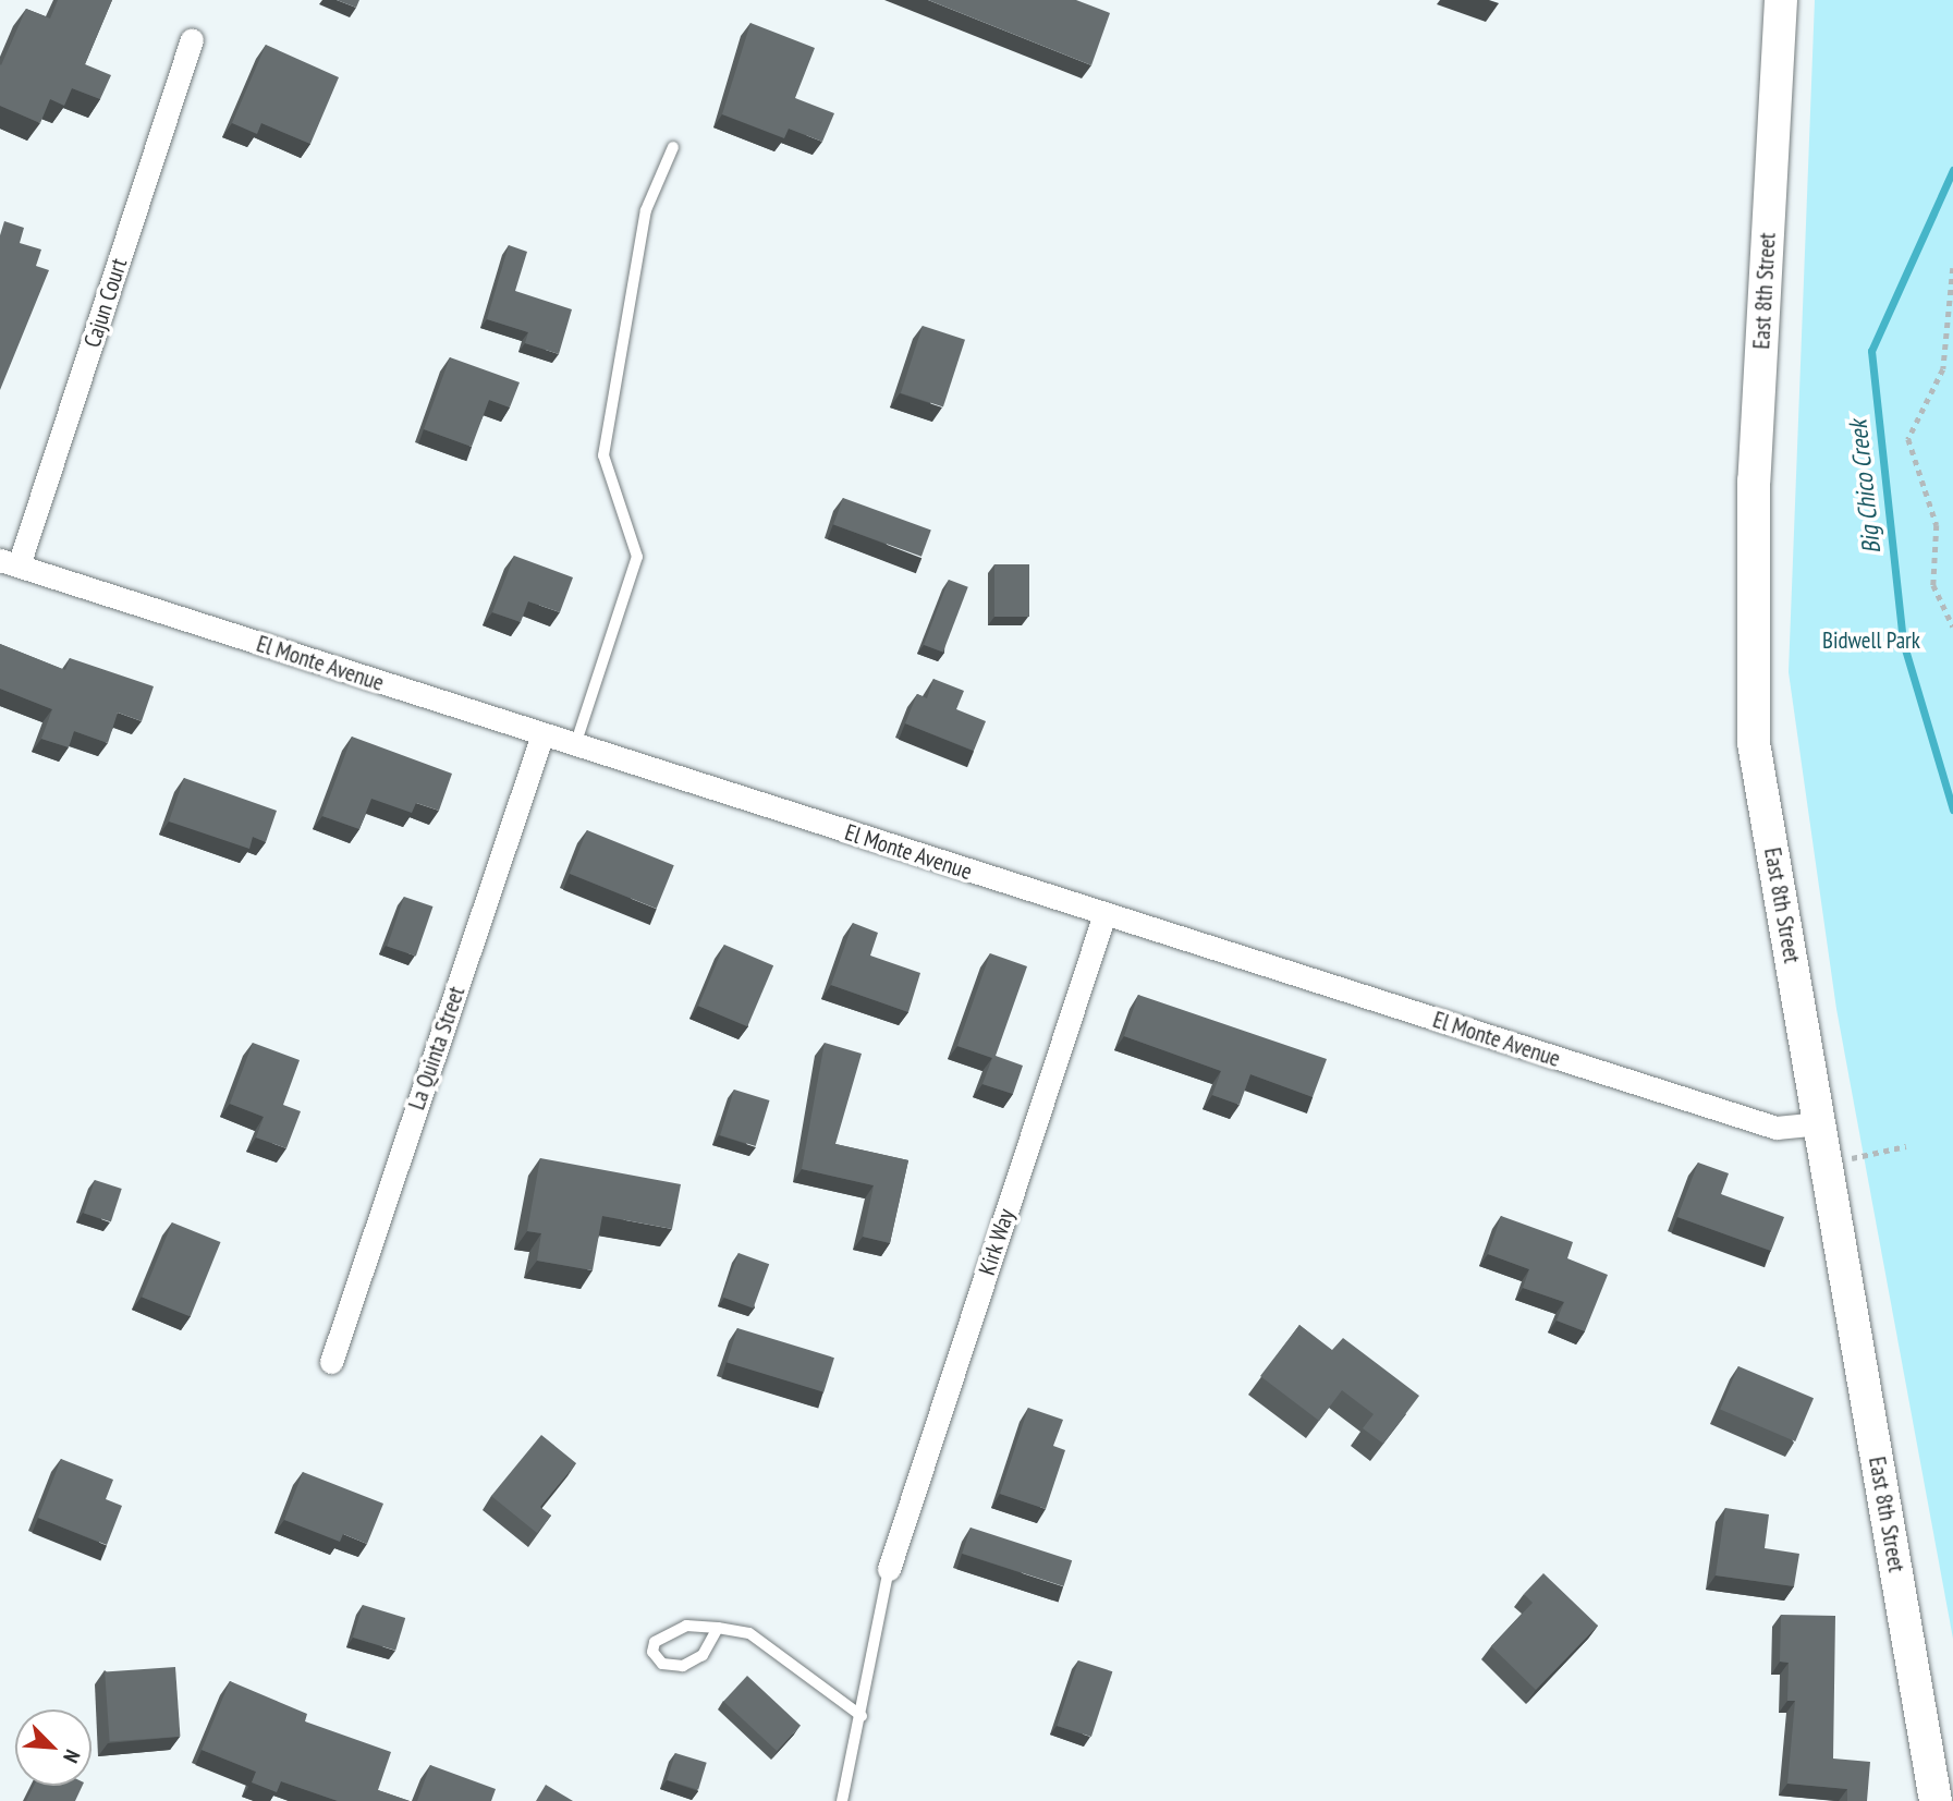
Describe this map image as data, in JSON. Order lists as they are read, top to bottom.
{
  "streets": {
    "street": [
      "East 8th Street",
      "Cajun Court",
      "El Monte Avenue",
      "La Quinta Street",
      "Kirk Way"
    ]
  },
  "crossings": [
    ["East 8th Street", "El Monte Avenue"],
    ["Cajun Court", "El Monte Avenue"],
    ["El Monte Avenue", "La Quinta Street"],
    ["El Monte Avenue", "Kirk Way"]
  ],
  "water": ["Big Chico Creek"],
  "parks": ["Bidwell Park"],
  "north": "bottom right"
}
